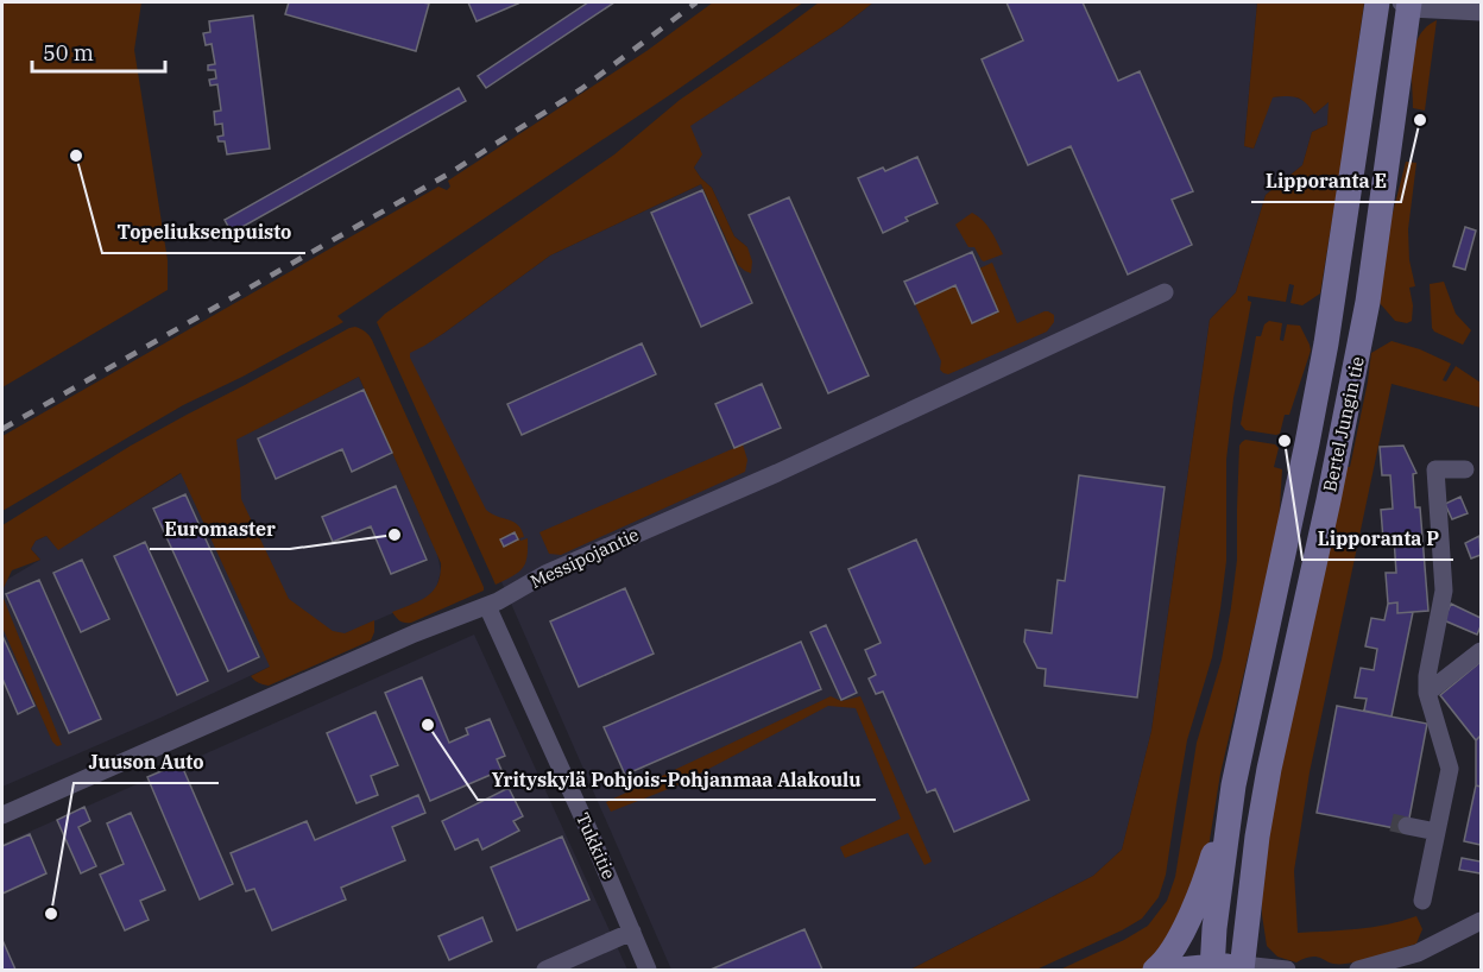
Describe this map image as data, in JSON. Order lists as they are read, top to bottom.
{
  "streets": {
    "main road": ["Bertel Jungin tie"],
    "street": ["Messipojantie", "Tukkitie"]
  },
  "crossings": [
    ["Messipojantie", "Tukkitie"]
  ],
  "places": [
    "Lipporanta E",
    "Topeliuksenpuisto",
    "Lipporanta P",
    "Euromaster",
    "Yrityskylä Pohjois-Pohjanmaa Alakoulu",
    "Juuson Auto"
  ],
  "scale_bar": "50 m"
}
